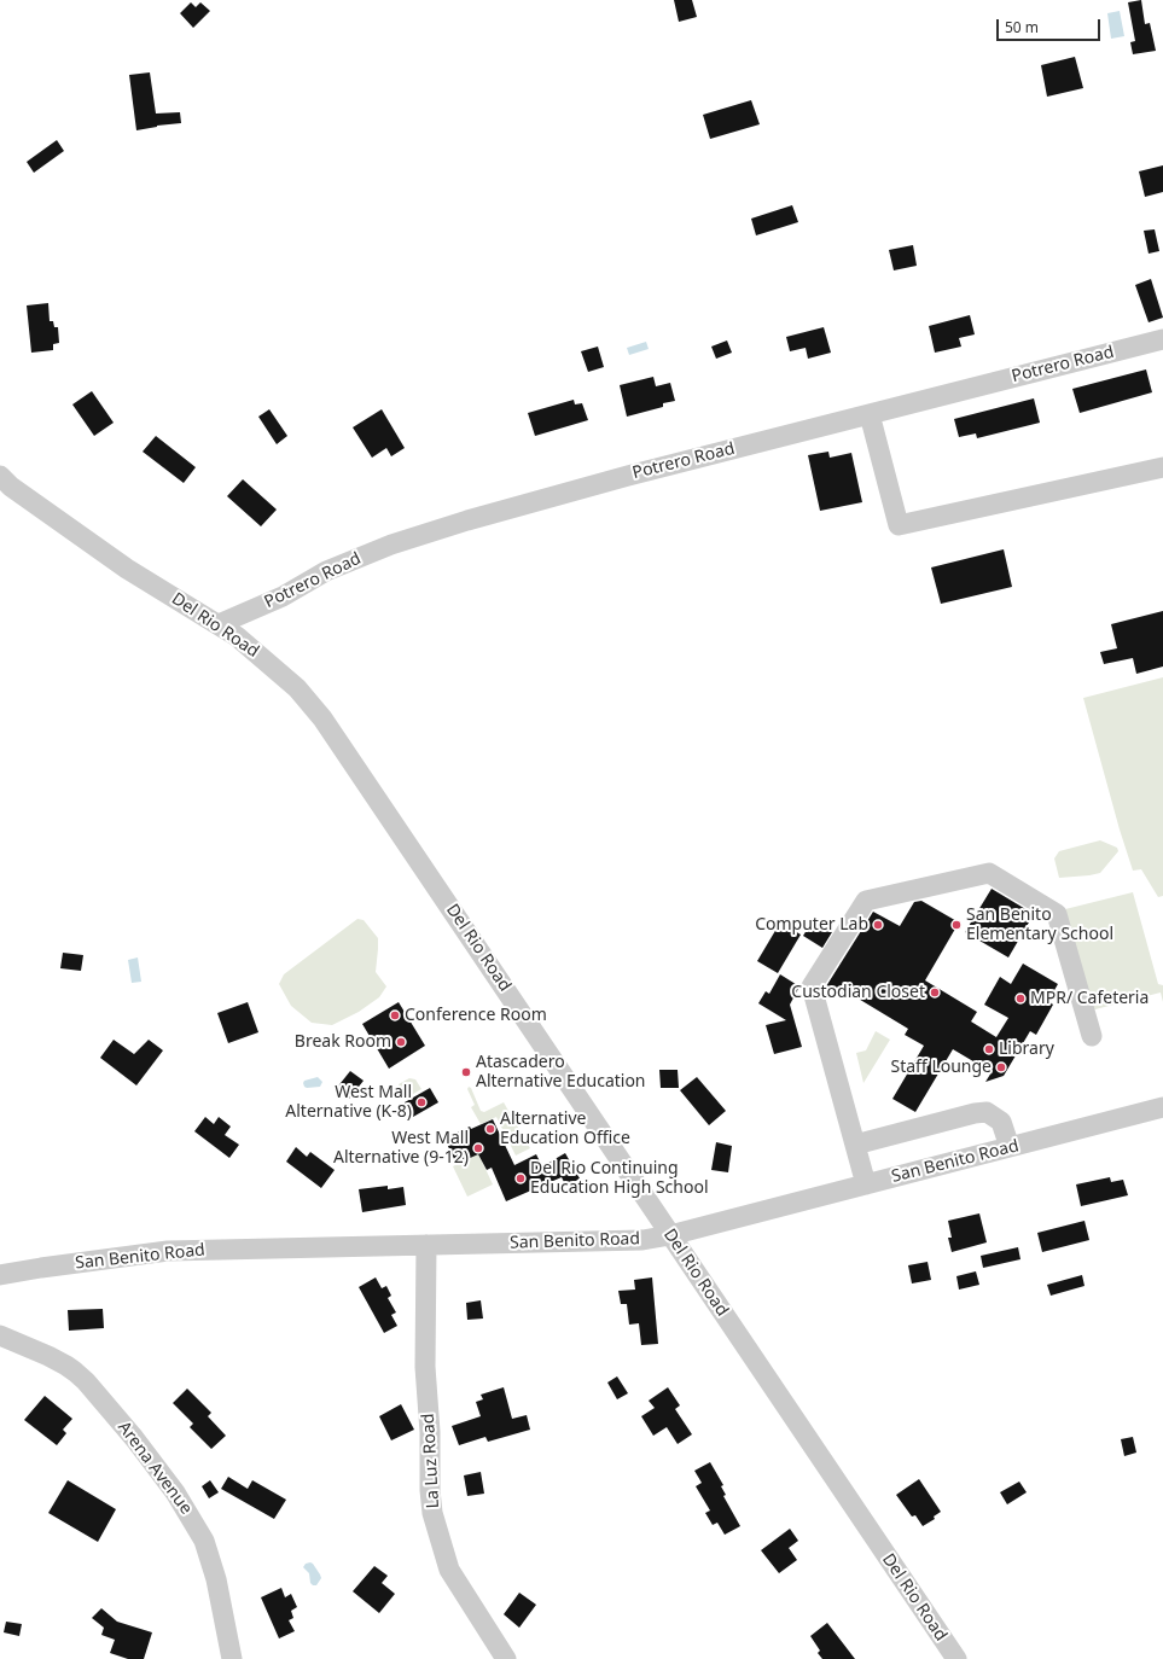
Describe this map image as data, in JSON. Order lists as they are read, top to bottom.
{
  "streets": {
    "street": [
      "Potrero Road",
      "Del Rio Road",
      "San Benito Road",
      "La Luz Road",
      "Arena Avenue"
    ]
  },
  "crossings": [
    ["Potrero Road", "Del Rio Road"],
    ["Del Rio Road", "San Benito Road"],
    ["San Benito Road", "La Luz Road"]
  ],
  "places": [
    "Computer Lab",
    "San Benito Elementary School",
    "Custodian Closet",
    "MPR/ Cafeteria",
    "Conference Room",
    "Break Room",
    "Library",
    "Staff Lounge",
    "Atascadero Alternative Education",
    "West Mall Alternative (K-8)",
    "Alternative Education Office",
    "West Mall Alternative (9-12)",
    "Del Rio Continuing Education High School"
  ],
  "scale_bar": "50 m"
}
